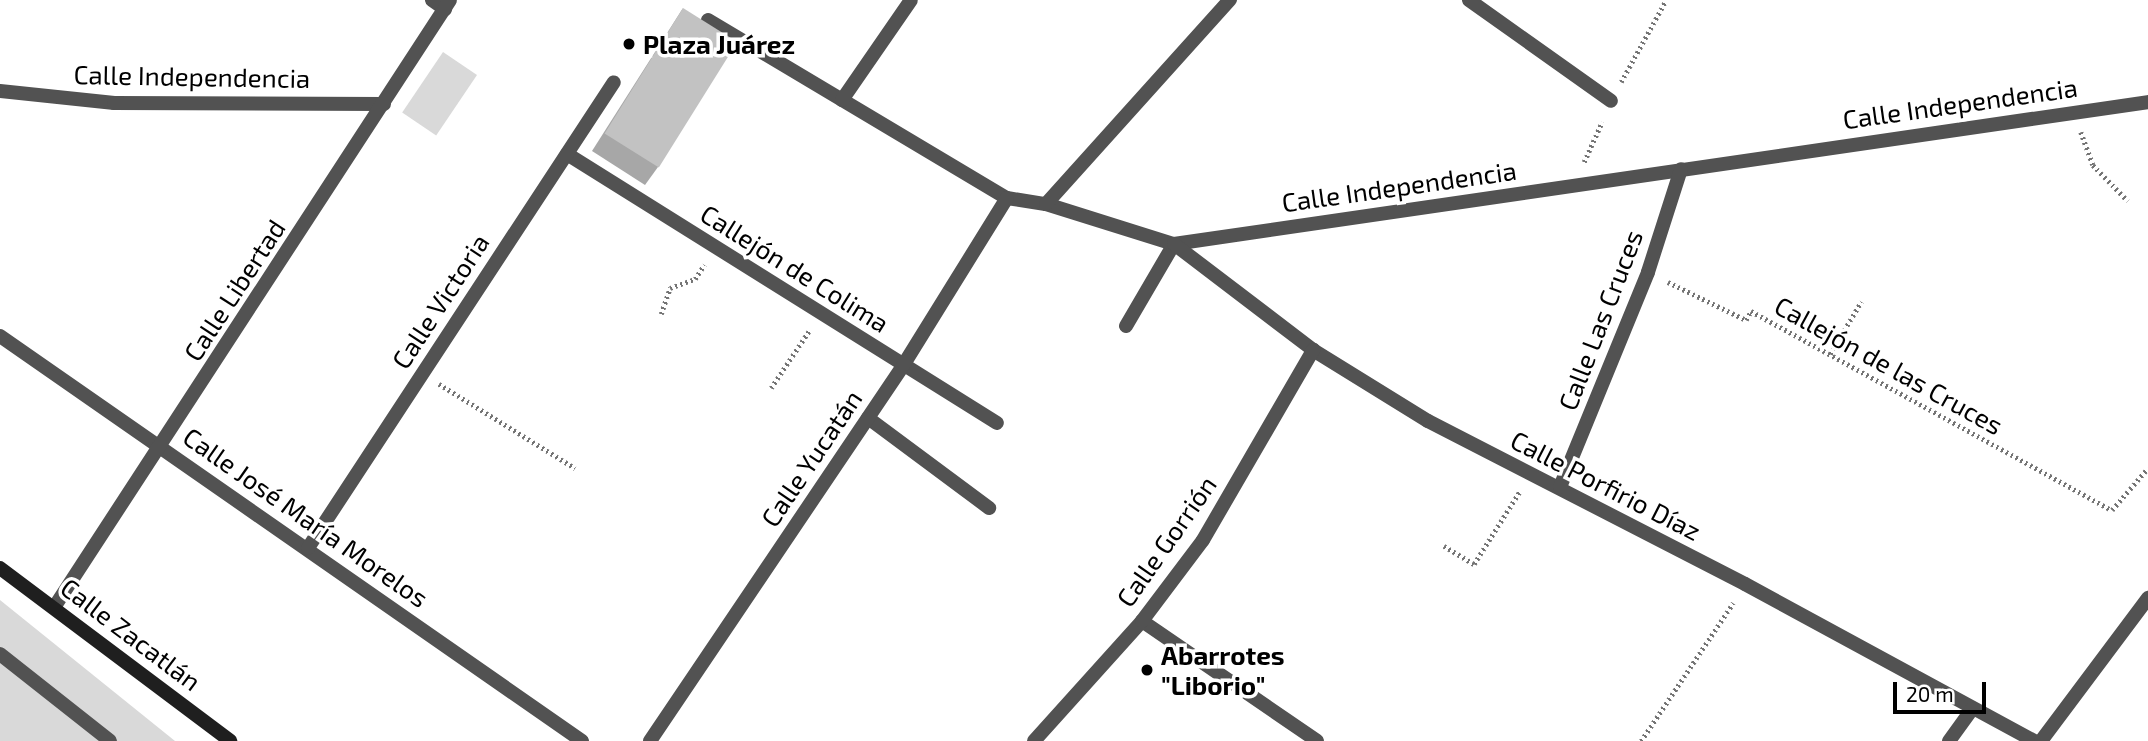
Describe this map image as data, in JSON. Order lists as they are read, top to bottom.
{
  "streets": {
    "street": [
      "Calle Independencia",
      "Callejón de Colima",
      "Calle Libertad",
      "Calle Victoria",
      "Calle Las Cruces",
      "Calle Yucatán",
      "Calle Porfirio Díaz",
      "Calle José María Morelos",
      "Calle Gorrión",
      "Calle Zacatlán"
    ],
    "path": ["Callejón de las Cruces"]
  },
  "crossings": [
    ["Calle Independencia", "Calle Libertad"],
    ["Calle Independencia", "Calle Las Cruces"],
    ["Calle Independencia", "Calle Yucatán"],
    ["Calle Independencia", "Calle Porfirio Díaz"],
    ["Callejón de Colima", "Calle Victoria"],
    ["Callejón de Colima", "Calle Yucatán"],
    ["Calle Libertad", "Calle José María Morelos"],
    ["Calle Libertad", "Calle Zacatlán"],
    ["Calle Victoria", "Calle José María Morelos"],
    ["Calle Las Cruces", "Callejón de las Cruces"],
    ["Calle Las Cruces", "Calle Porfirio Díaz"],
    ["Calle Porfirio Díaz", "Calle Gorrión"]
  ],
  "places": ["Plaza Juárez", "Abarrotes \"Liborio\""],
  "scale_bar": "20 m"
}
